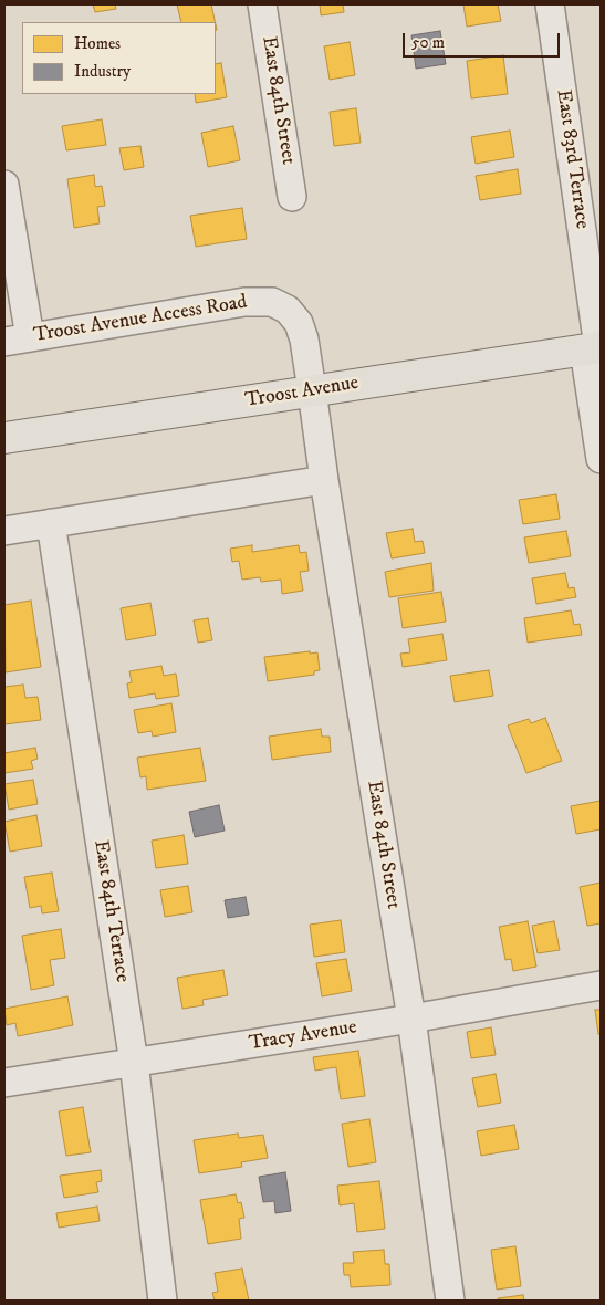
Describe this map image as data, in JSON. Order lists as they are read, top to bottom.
{
  "streets": {
    "main road": ["Troost Avenue"],
    "street": [
      "East 84th Street",
      "East 83rd Terrace",
      "Troost Avenue Access Road",
      "East 84th Terrace",
      "Tracy Avenue"
    ]
  },
  "crossings": [
    ["East 84th Street", "Troost Avenue Access Road"],
    ["East 84th Street", "Troost Avenue"],
    ["East 84th Street", "Tracy Avenue"],
    ["East 83rd Terrace", "Troost Avenue"],
    ["Troost Avenue Access Road", "Troost Avenue"],
    ["East 84th Terrace", "Tracy Avenue"]
  ],
  "legend": ["Homes", "Industry"],
  "scale_bar": "50 m"
}
